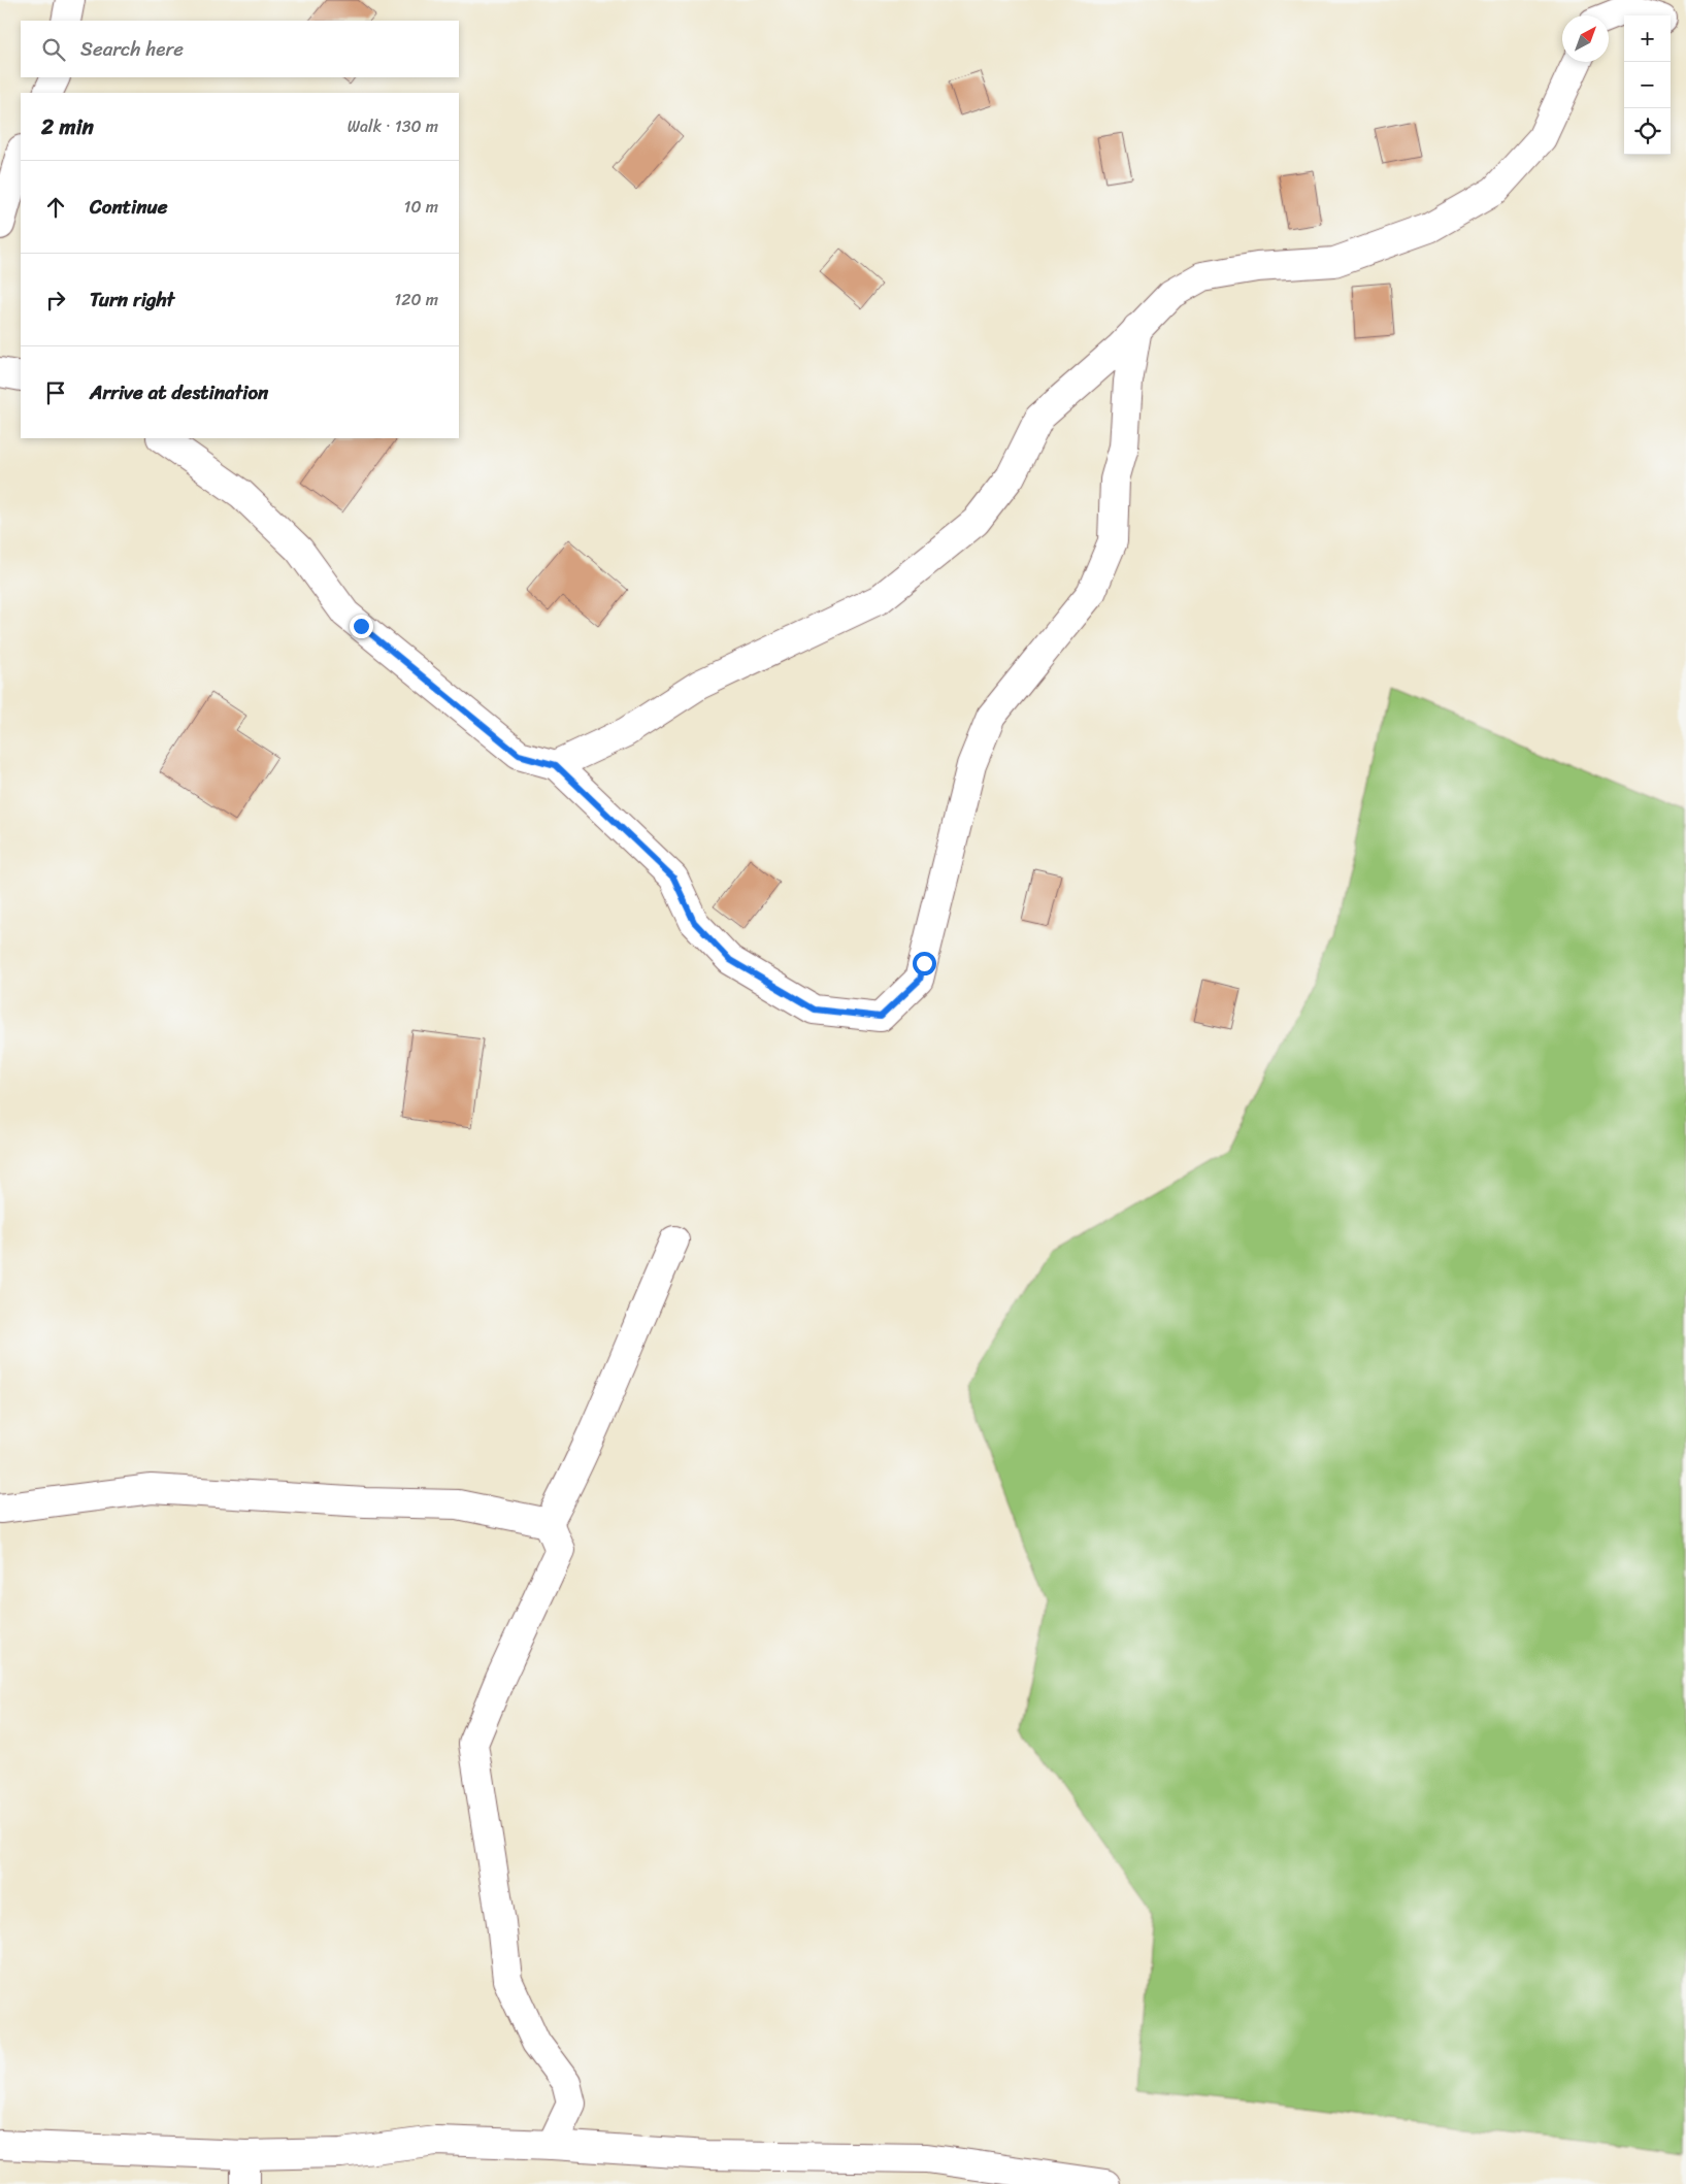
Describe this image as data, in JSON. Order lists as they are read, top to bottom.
{
  "north": "top right",
  "page": {
    "map_buttons": ["+", "−"],
    "search": "Search here",
    "heading": ["2 min", "Walk · 130 m"],
    "list": [
      ["Continue", "10 m"],
      ["Turn right", "120 m"],
      "Arrive at destination"
    ]
  }
}
